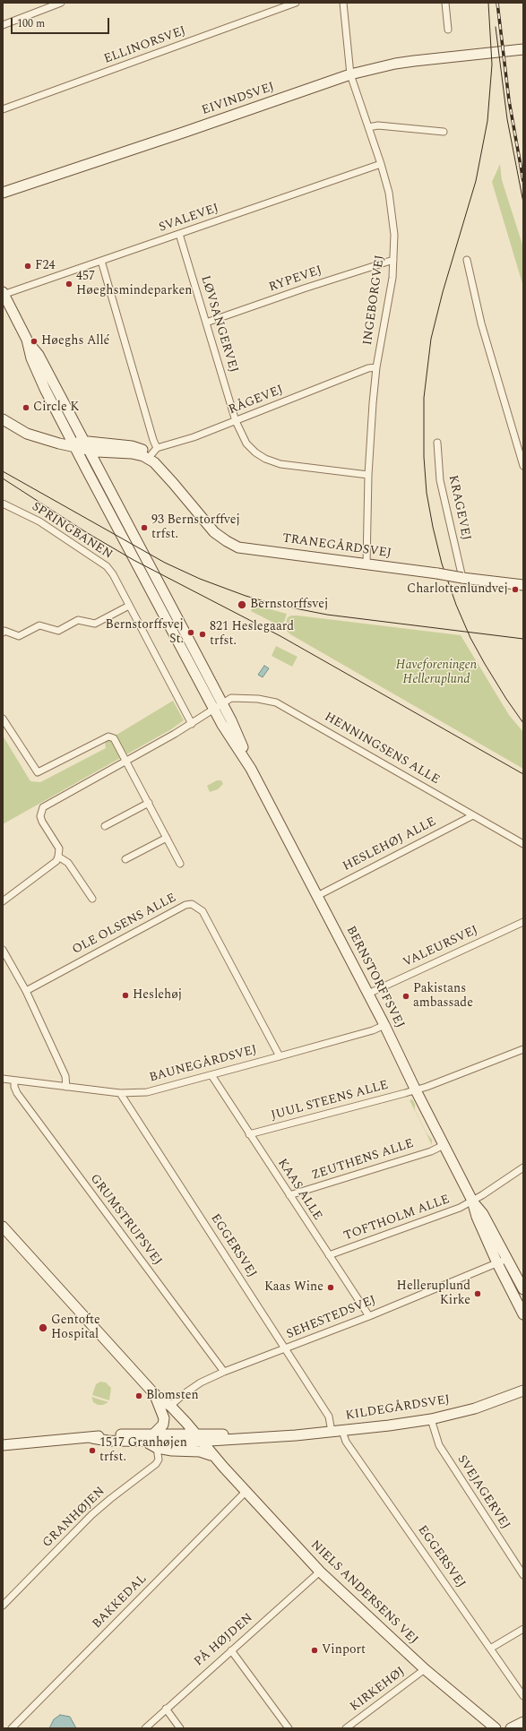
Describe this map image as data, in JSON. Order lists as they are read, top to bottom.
{
  "streets": {
    "street": [
      "ELLINORSVEJ",
      "EIVINDSVEJ",
      "SVALEVEJ",
      "RYPEVEJ",
      "INGEBORGVEJ",
      "LØVSANGERVEJ",
      "RÅGEVEJ",
      "KRAGEVEJ",
      "SPRINGBANEN",
      "TRANEGÅRDSVEJ",
      "HENNINGSENS ALLE",
      "HESLEHØJ ALLE",
      "OLE OLSENS ALLE",
      "VALEURSVEJ",
      "BERNSTORFFSVEJ",
      "BAUNEGÅRDSVEJ",
      "JUUL STEENS ALLE",
      "ZEUTHENS ALLE",
      "KAAS ALLE",
      "TOFTHOLM ALLE",
      "GRUMSTRUPSVEJ",
      "EGGERSVEJ",
      "SEHESTEDSVEJ",
      "KILDEGÅRDSVEJ",
      "SVEJAGERVEJ",
      "GRANHØJEN",
      "NIELS ANDERSENS VEJ",
      "BAKKEDAL",
      "PÅ HØJDEN",
      "KIRKEHØJ"
    ]
  },
  "crossings": [
    ["EIVINDSVEJ", "INGEBORGVEJ"],
    ["SVALEVEJ", "INGEBORGVEJ"],
    ["SVALEVEJ", "LØVSANGERVEJ"],
    ["SVALEVEJ", "BERNSTORFFSVEJ"],
    ["RYPEVEJ", "INGEBORGVEJ"],
    ["RYPEVEJ", "LØVSANGERVEJ"],
    ["INGEBORGVEJ", "LØVSANGERVEJ"],
    ["INGEBORGVEJ", "RÅGEVEJ"],
    ["INGEBORGVEJ", "TRANEGÅRDSVEJ"],
    ["LØVSANGERVEJ", "RÅGEVEJ"],
    ["RÅGEVEJ", "TRANEGÅRDSVEJ"],
    ["KRAGEVEJ", "TRANEGÅRDSVEJ"],
    ["SPRINGBANEN", "HENNINGSENS ALLE"],
    ["TRANEGÅRDSVEJ", "BERNSTORFFSVEJ"],
    ["HENNINGSENS ALLE", "HESLEHØJ ALLE"],
    ["HENNINGSENS ALLE", "BERNSTORFFSVEJ"],
    ["HESLEHØJ ALLE", "BERNSTORFFSVEJ"],
    ["OLE OLSENS ALLE", "BAUNEGÅRDSVEJ"],
    ["VALEURSVEJ", "BERNSTORFFSVEJ"],
    ["BERNSTORFFSVEJ", "BAUNEGÅRDSVEJ"],
    ["BERNSTORFFSVEJ", "JUUL STEENS ALLE"],
    ["BERNSTORFFSVEJ", "ZEUTHENS ALLE"],
    ["BERNSTORFFSVEJ", "TOFTHOLM ALLE"],
    ["BERNSTORFFSVEJ", "SEHESTEDSVEJ"],
    ["BAUNEGÅRDSVEJ", "KAAS ALLE"],
    ["BAUNEGÅRDSVEJ", "GRUMSTRUPSVEJ"],
    ["BAUNEGÅRDSVEJ", "EGGERSVEJ"],
    ["JUUL STEENS ALLE", "KAAS ALLE"],
    ["ZEUTHENS ALLE", "KAAS ALLE"],
    ["KAAS ALLE", "TOFTHOLM ALLE"],
    ["KAAS ALLE", "SEHESTEDSVEJ"],
    ["GRUMSTRUPSVEJ", "SEHESTEDSVEJ"],
    ["EGGERSVEJ", "SEHESTEDSVEJ"],
    ["EGGERSVEJ", "KILDEGÅRDSVEJ"],
    ["SEHESTEDSVEJ", "NIELS ANDERSENS VEJ"],
    ["KILDEGÅRDSVEJ", "SVEJAGERVEJ"],
    ["KILDEGÅRDSVEJ", "GRANHØJEN"],
    ["KILDEGÅRDSVEJ", "NIELS ANDERSENS VEJ"],
    ["NIELS ANDERSENS VEJ", "BAKKEDAL"],
    ["NIELS ANDERSENS VEJ", "PÅ HØJDEN"],
    ["NIELS ANDERSENS VEJ", "KIRKEHØJ"]
  ],
  "parks": ["Haveforeningen Helleruplund"],
  "places": [
    "F24",
    "457 Høeghsmindeparken",
    "Høeghs Allé",
    "Circle K",
    "93 Bernstorffvej trfst.",
    "Charlottenlundvej",
    "Bernstorffsvej",
    "Bernstorffsvej St.",
    "821 Heslegaard trfst.",
    "Heslehøj",
    "Pakistans ambassade",
    "Kaas Wine",
    "Helleruplund Kirke",
    "Gentofte Hospital",
    "Blomsten",
    "1517 Granhøjen trfst.",
    "Vinport"
  ],
  "scale_bar": "100 m"
}
